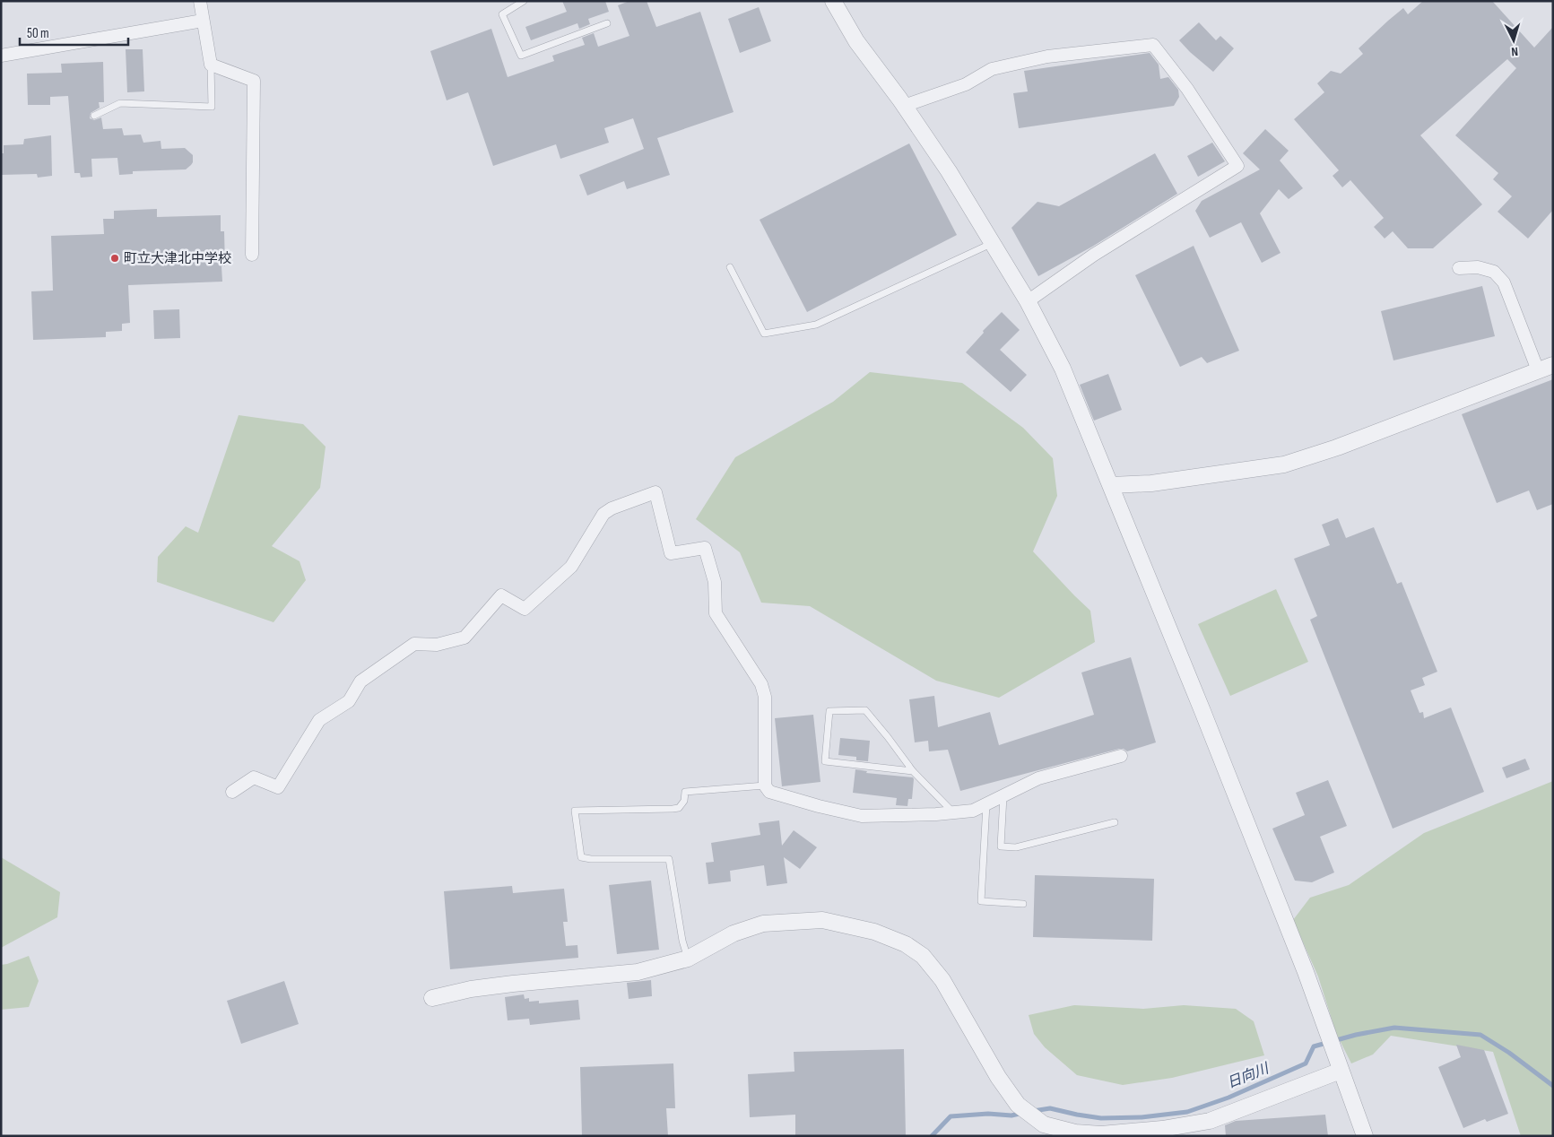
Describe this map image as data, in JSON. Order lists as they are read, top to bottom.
{
  "water": ["日向川"],
  "places": ["町立大津北中学校"],
  "scale_bar": "50 m",
  "north": "bottom"
}
